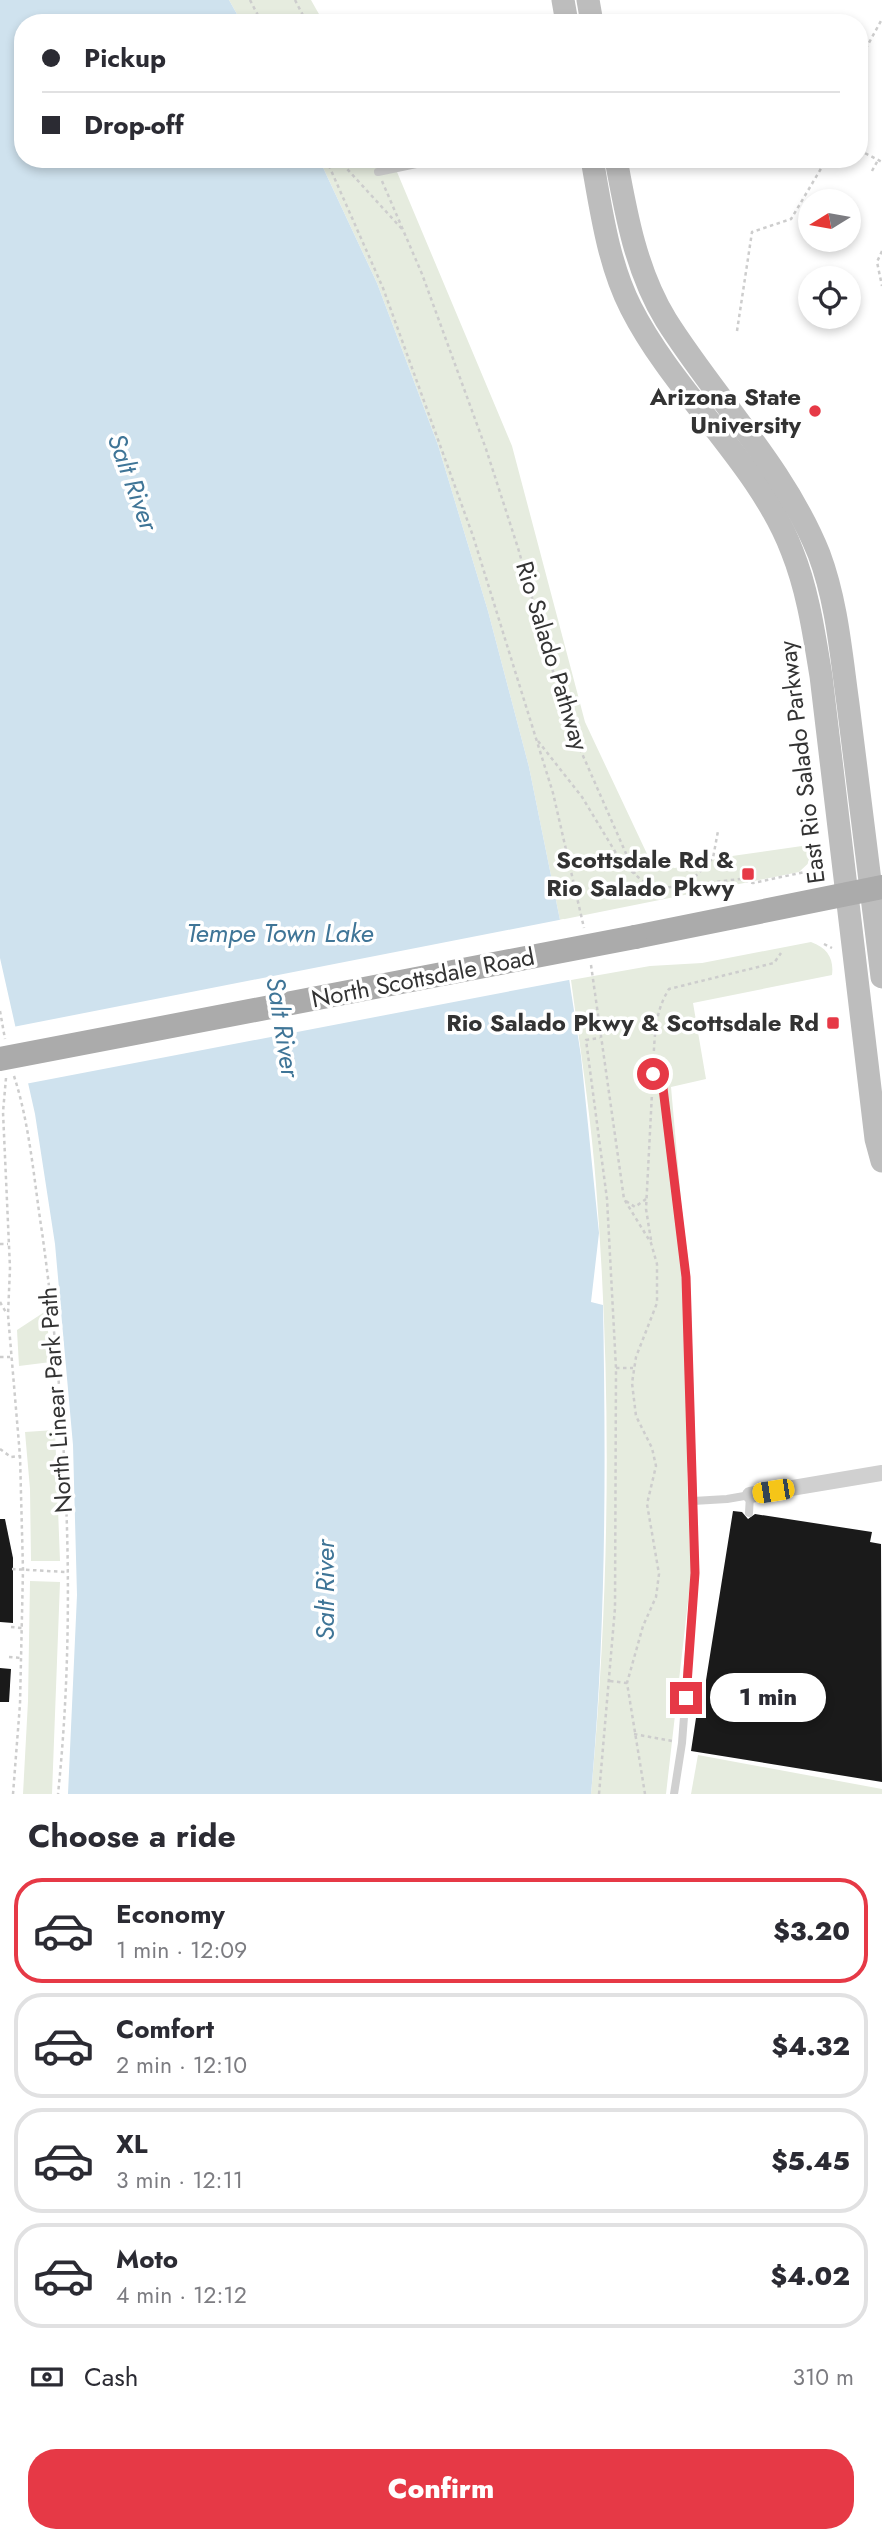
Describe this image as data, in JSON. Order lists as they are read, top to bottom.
{
  "streets": {
    "main road": ["East Rio Salado Parkway", "North Scottsdale Road"],
    "path": ["Rio Salado Pathway", "North Linear Park Path"]
  },
  "crossings": [
    ["East Rio Salado Parkway", "North Scottsdale Road"],
    ["North Scottsdale Road", "North Linear Park Path"]
  ],
  "water": ["Salt River", "Tempe Town Lake"],
  "places": {
    "other": ["Arizona State University"],
    "transit": ["Scottsdale Rd & Rio Salado Pkwy", "Rio Salado Pkwy & Scottsdale Rd"]
  },
  "north": "left",
  "page": {
    "banner": ["Pickup", "Drop-off"],
    "bubble": "1 min",
    "heading": "Choose a ride",
    "list": [
      {
        "name": "Economy",
        "note": "1 min · 12:09",
        "value": "$3.20"
      },
      {
        "name": "Comfort",
        "note": "2 min · 12:10",
        "value": "$4.32"
      },
      {
        "name": "XL",
        "note": "3 min · 12:11",
        "value": "$5.45"
      },
      {
        "name": "Moto",
        "note": "4 min · 12:12",
        "value": "$4.02"
      }
    ],
    "pay": ["Cash", "310 m"],
    "buttons": "Confirm"
  }
}
